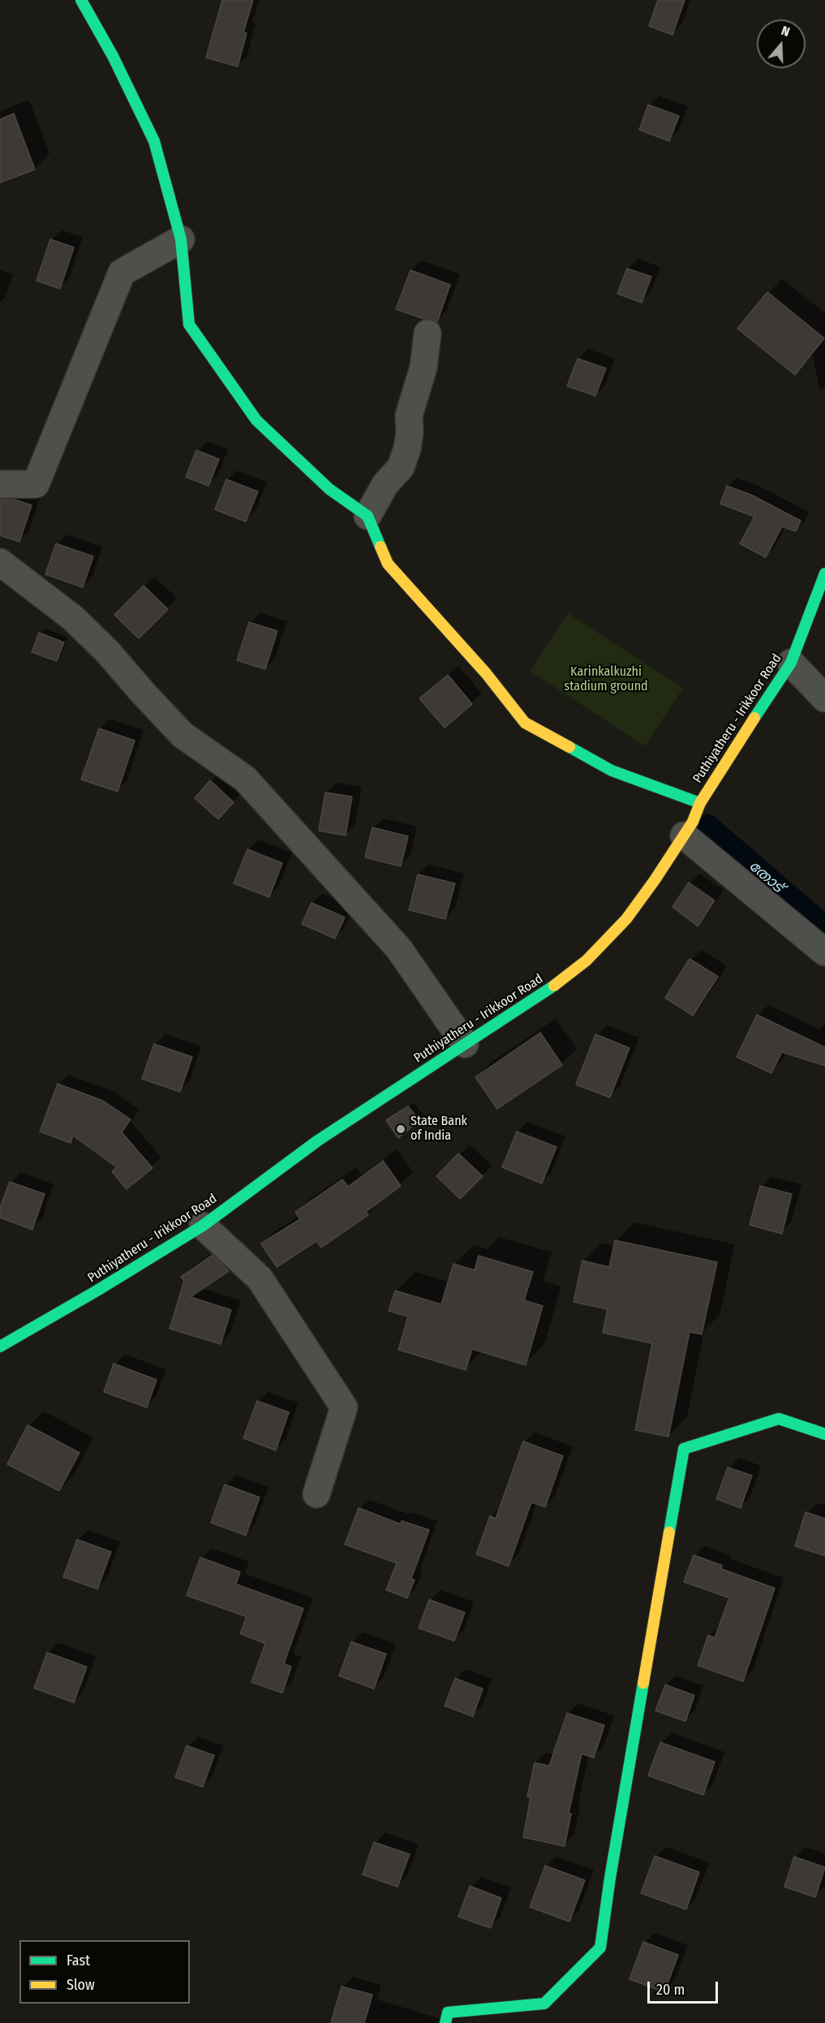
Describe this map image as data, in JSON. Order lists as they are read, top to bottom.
{
  "streets": {
    "street": ["Puthiyatheru - Irikkoor Road"]
  },
  "water": ["തോട്"],
  "parks": ["Karinkalkuzhi stadium ground"],
  "places": ["State Bank of India"],
  "legend": ["Fast", "Slow"],
  "scale_bar": "20 m",
  "north": "top"
}
